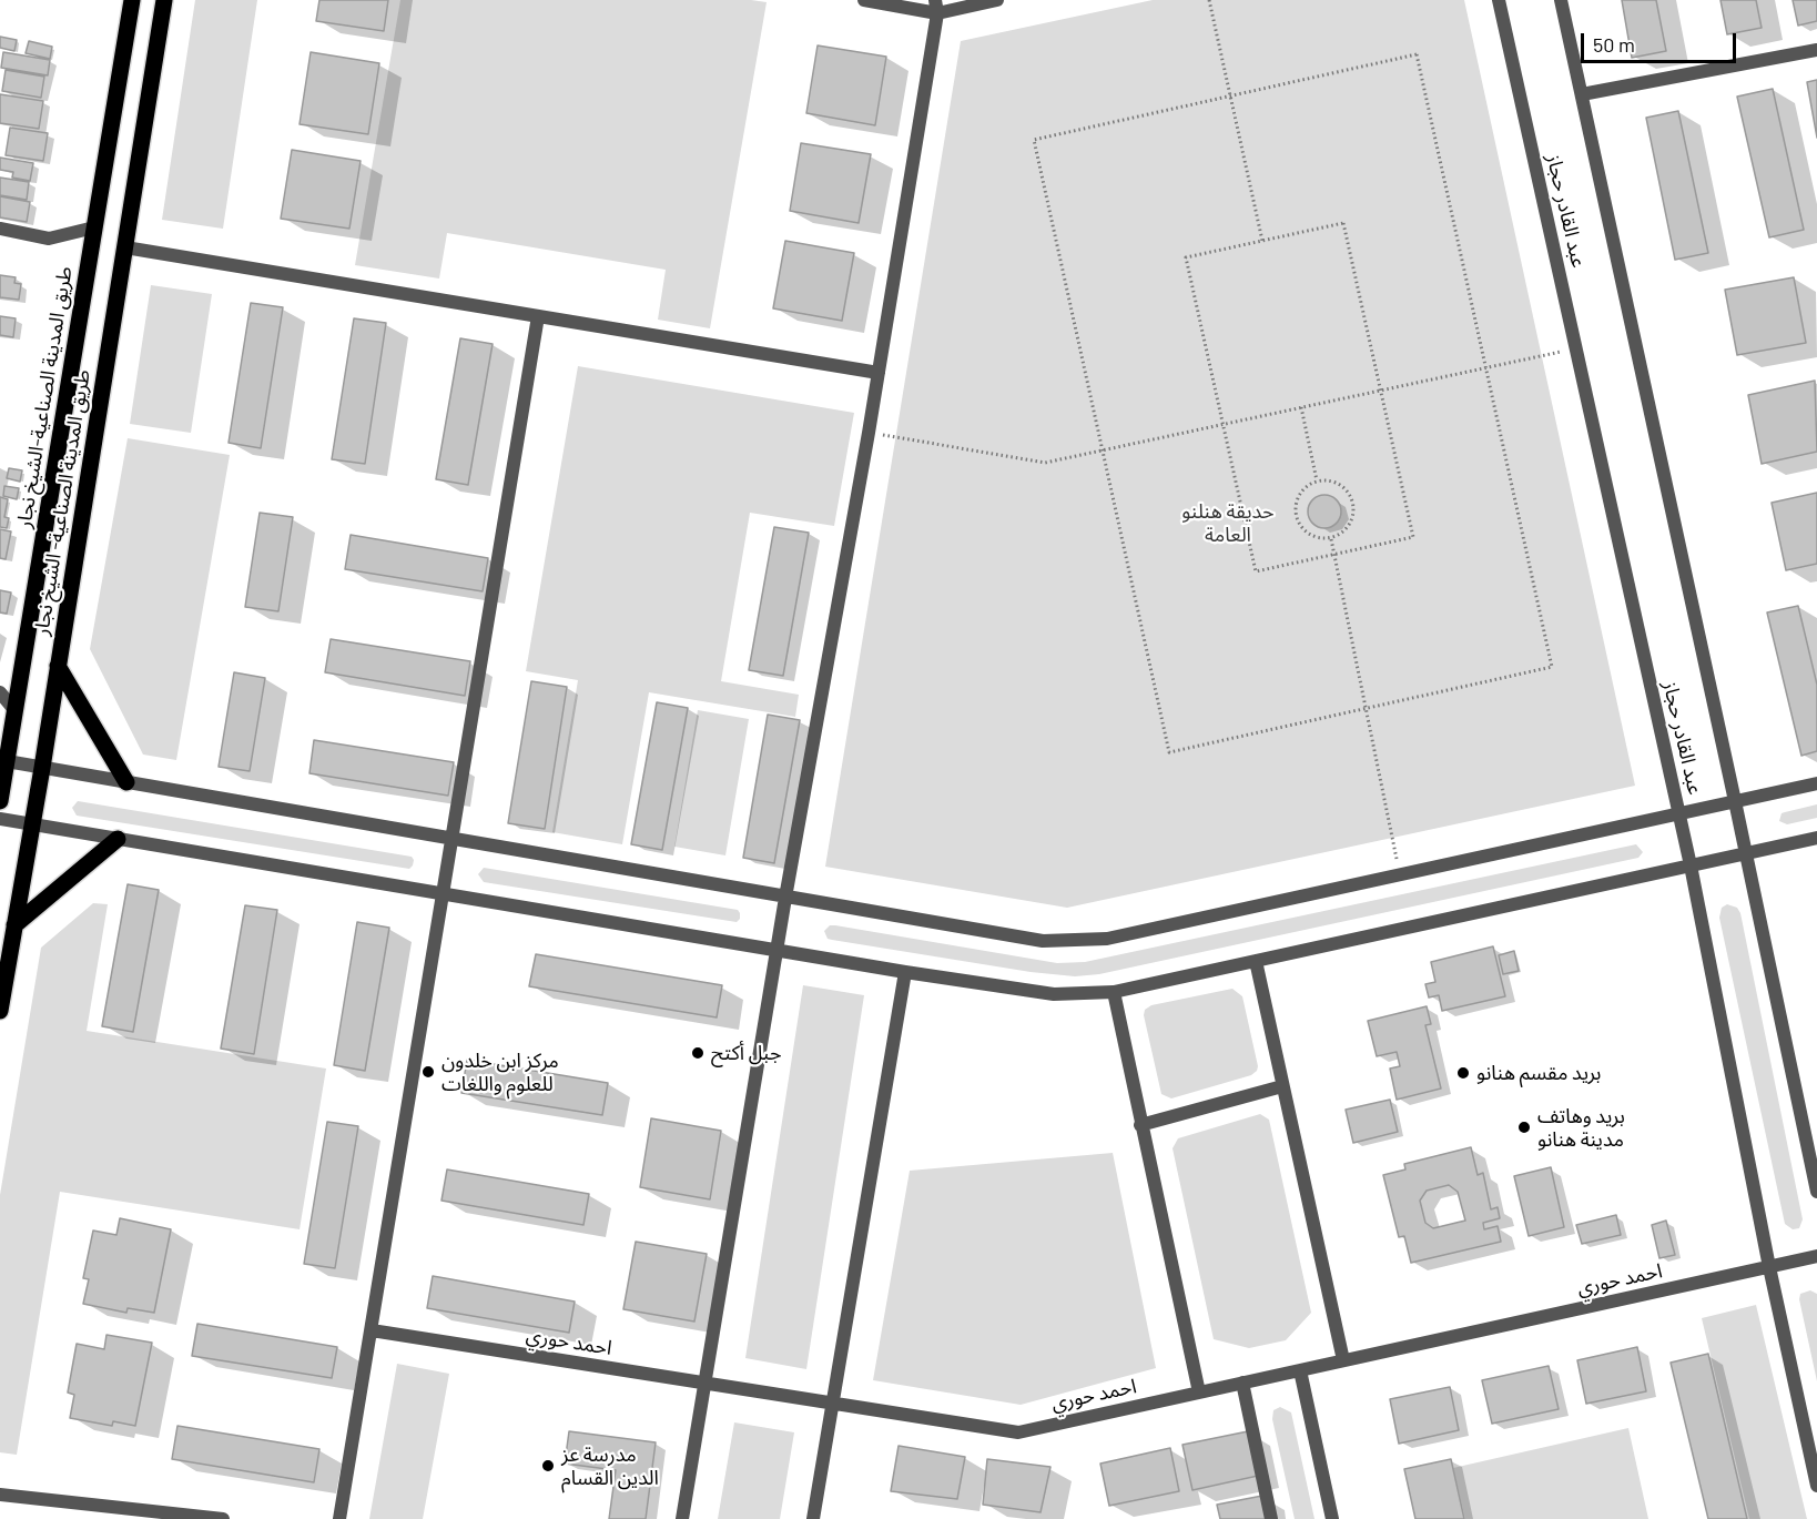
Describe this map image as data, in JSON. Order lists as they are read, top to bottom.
{
  "streets": {
    "main road": ["طريق المدينة الصناعية-الشيخ نجار", "طريق المدينة الصناعية- الشيخ نجار"],
    "street": ["عبد القادر حجاز", "احمد حوري"]
  },
  "crossings": [
    ["عبد القادر حجاز", "احمد حوري"]
  ],
  "parks": ["حديقة هنلنو العامة"],
  "places": [
    "جبل أكتح",
    "مركز ابن خلدون للعلوم واللغات",
    "بريد مقسم هنانو",
    "بريد وهاتف مدينة هنانو",
    "مدرسة عز الدين القسام"
  ],
  "scale_bar": "50 m"
}
